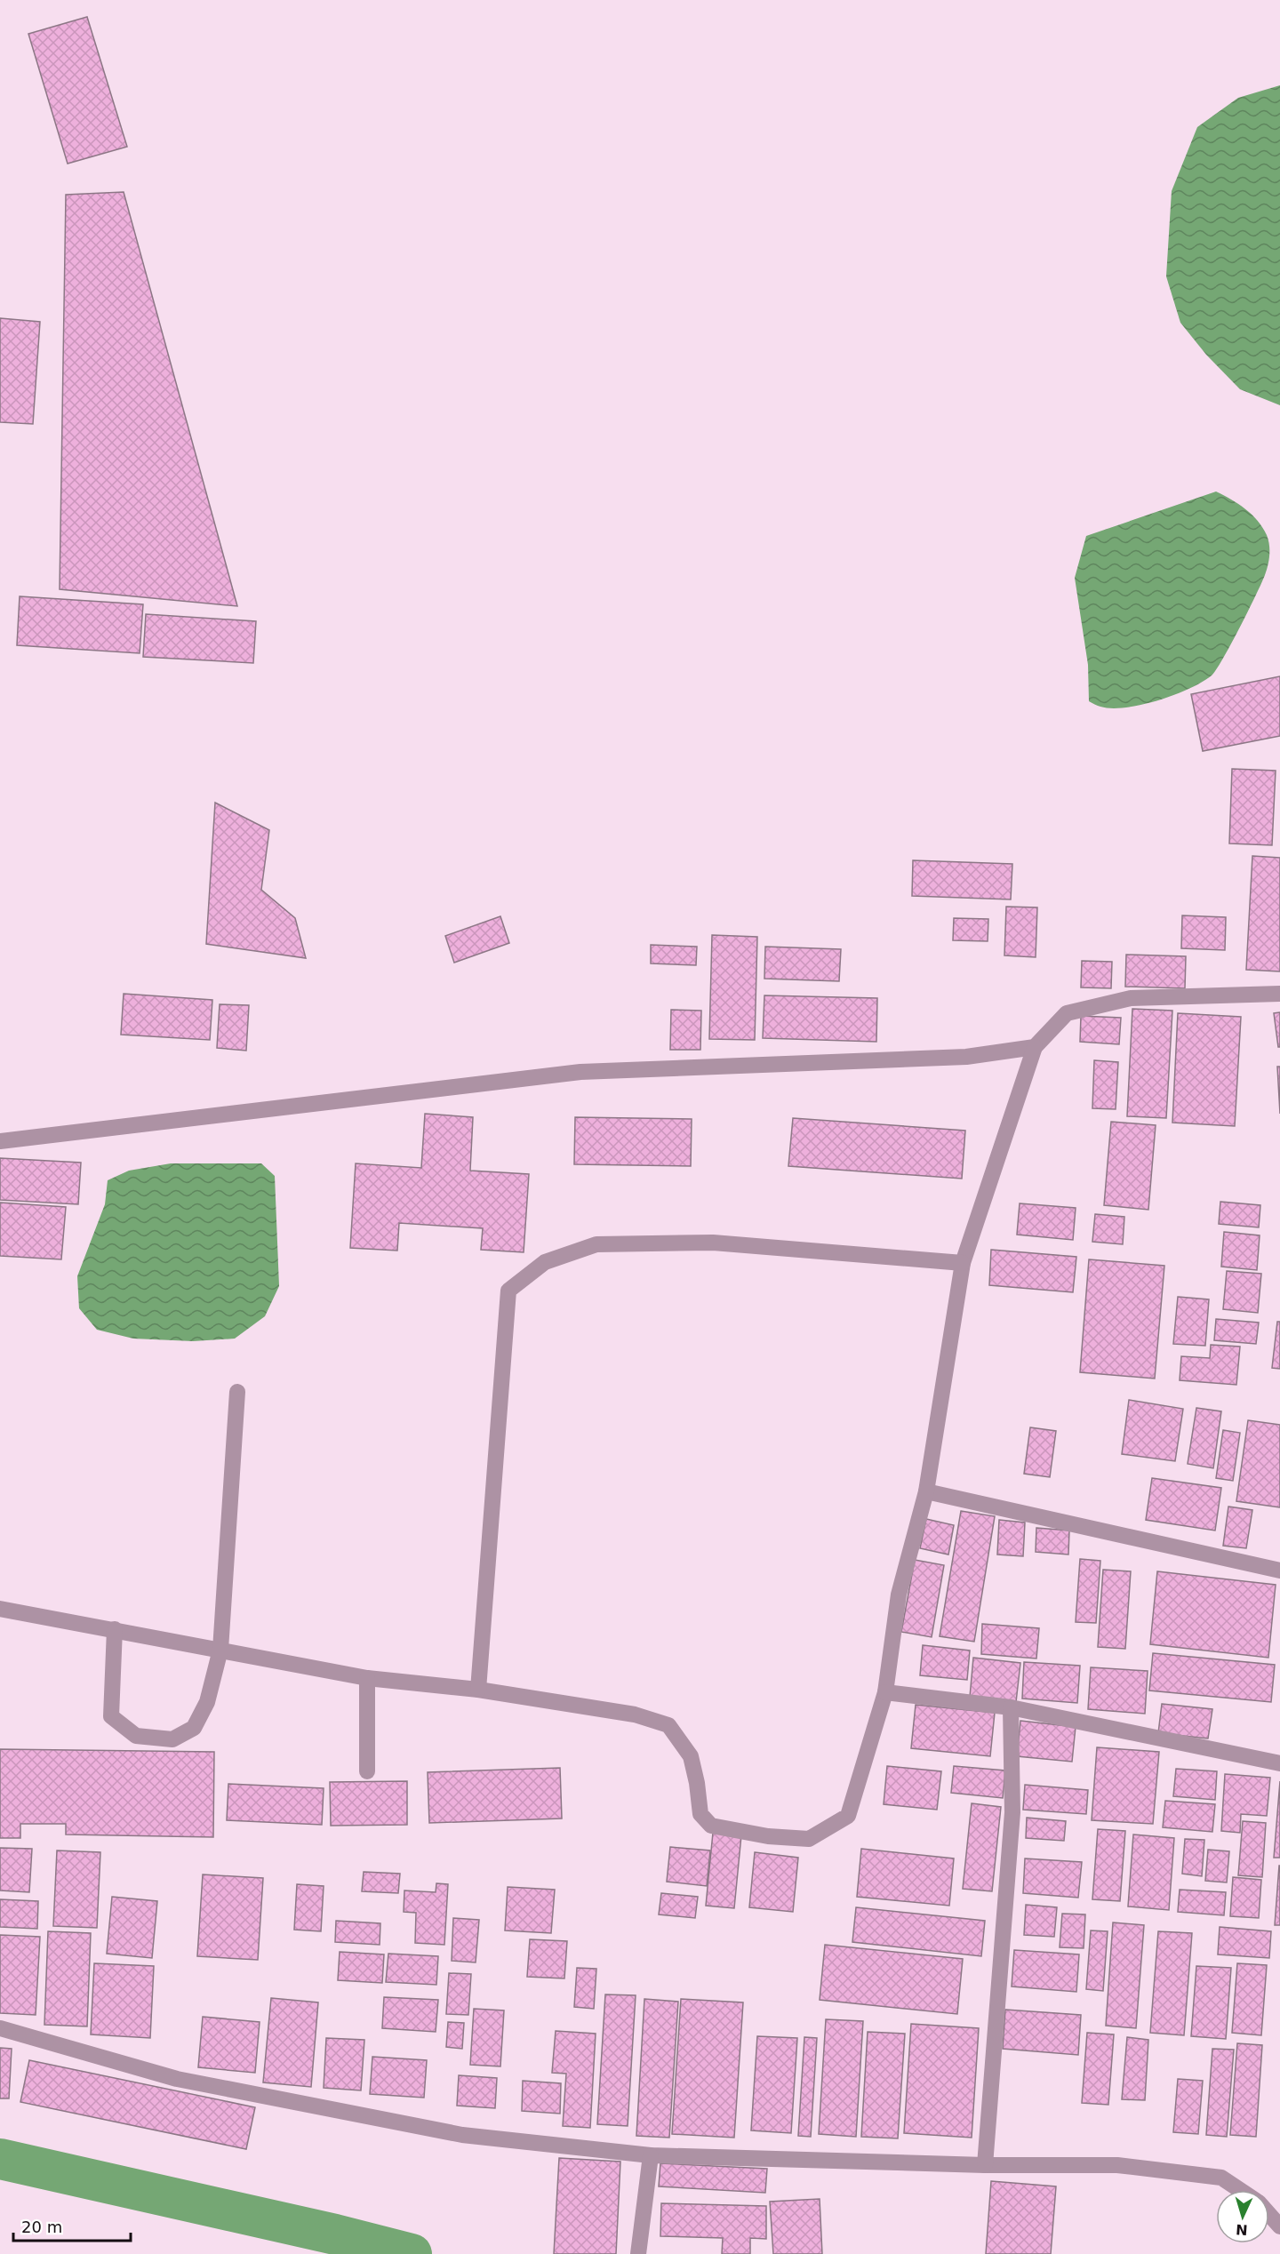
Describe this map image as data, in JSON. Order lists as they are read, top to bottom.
{
  "scale_bar": "20 m",
  "north": "bottom"
}
